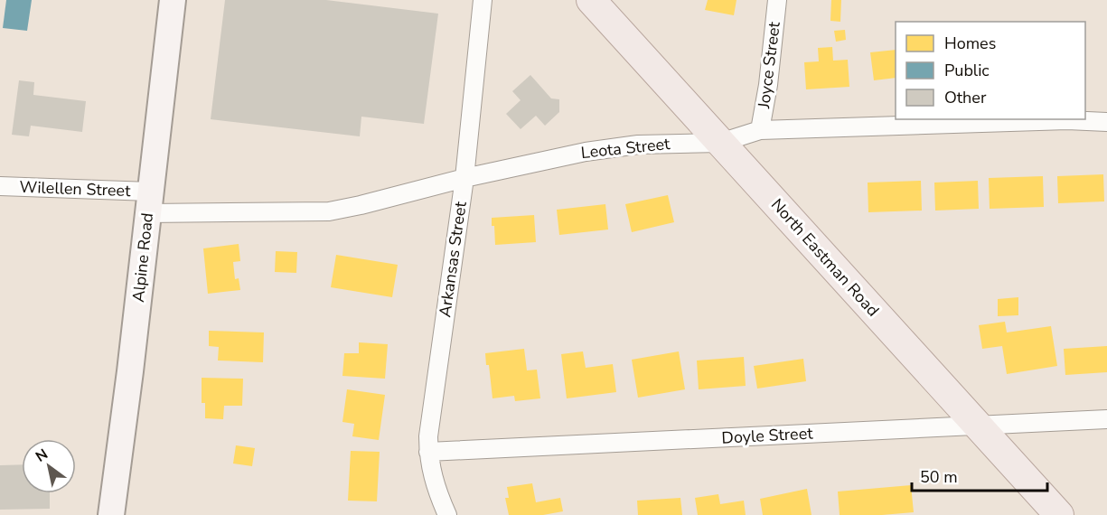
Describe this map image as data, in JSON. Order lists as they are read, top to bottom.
{
  "streets": {
    "main road": ["Alpine Road", "North Eastman Road"],
    "street": [
      "Joyce Street",
      "Leota Street",
      "Wilellen Street",
      "Arkansas Street",
      "Doyle Street"
    ]
  },
  "crossings": [
    ["Joyce Street", "Leota Street"],
    ["Leota Street", "Wilellen Street"],
    ["Leota Street", "Alpine Road"],
    ["Leota Street", "North Eastman Road"],
    ["Leota Street", "Arkansas Street"],
    ["Wilellen Street", "Alpine Road"],
    ["North Eastman Road", "Doyle Street"],
    ["Arkansas Street", "Doyle Street"]
  ],
  "legend": ["Homes", "Public", "Other"],
  "scale_bar": "50 m",
  "north": "top left"
}
